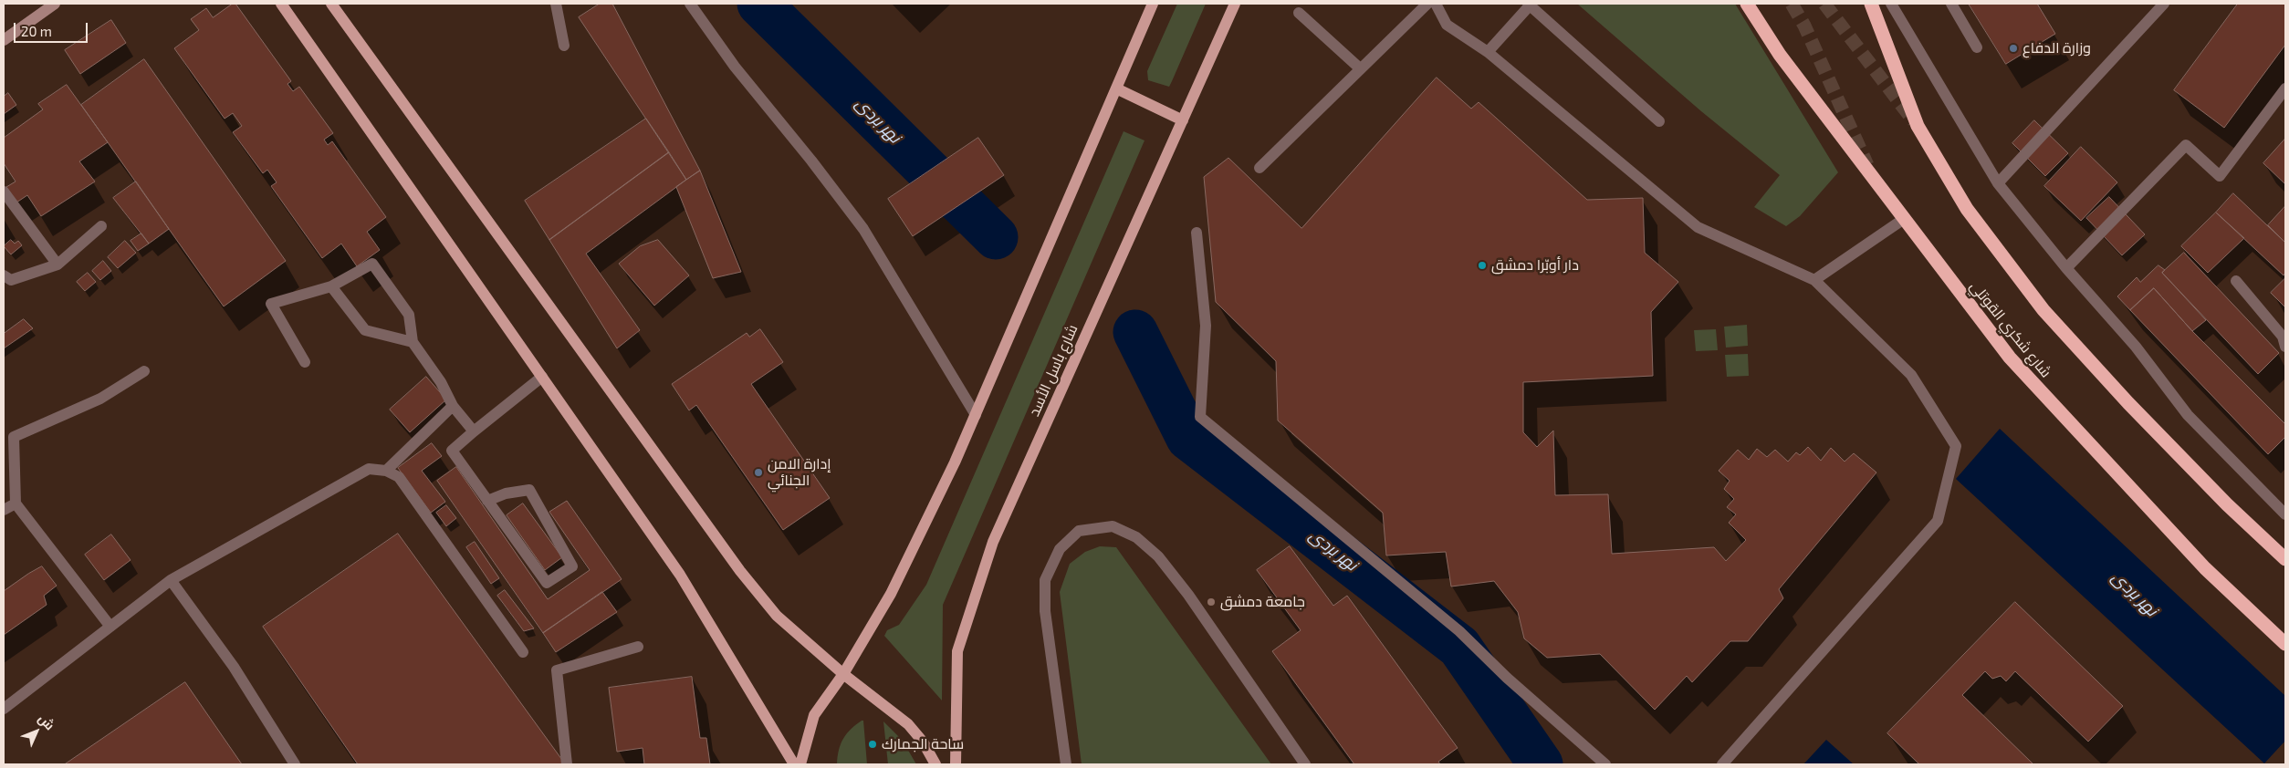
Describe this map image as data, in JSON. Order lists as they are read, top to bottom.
{
  "streets": {
    "highway": ["شارع شكري القوتلي"],
    "main road": ["شارع باسل الأسد"]
  },
  "water": ["نهر بردى"],
  "places": [
    "وزارة الدفاع",
    "دار أوبّرا دمشق",
    "إدارة الامن الجنائي",
    "جامعة دمشق",
    "ساحة الجمارك"
  ],
  "scale_bar": "20 m",
  "north": "top right"
}
